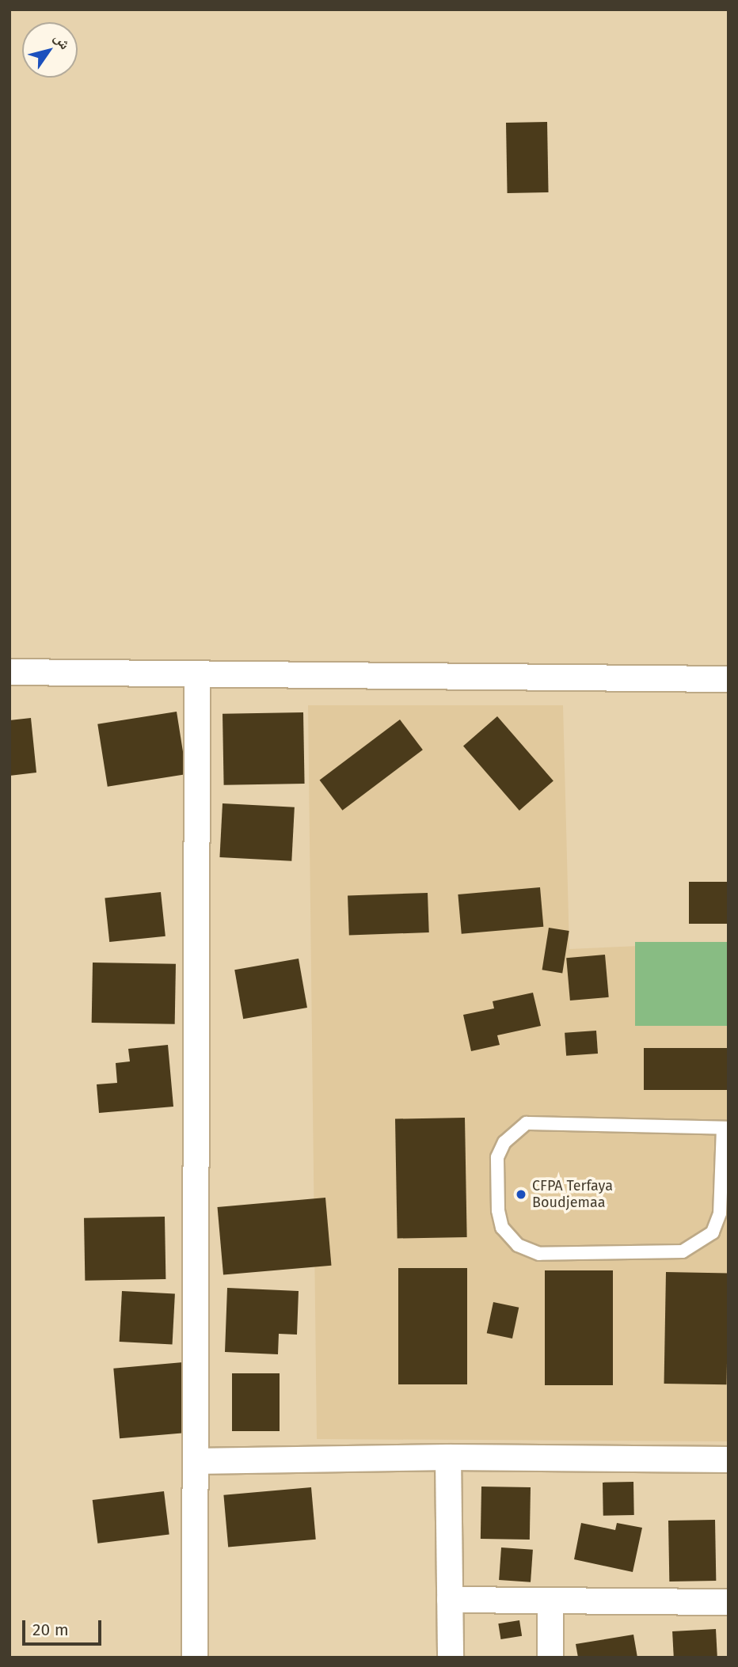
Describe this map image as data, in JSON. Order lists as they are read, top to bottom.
{
  "places": ["CFPA Terfaya Boudjemaa"],
  "scale_bar": "20 m",
  "north": "top right"
}
